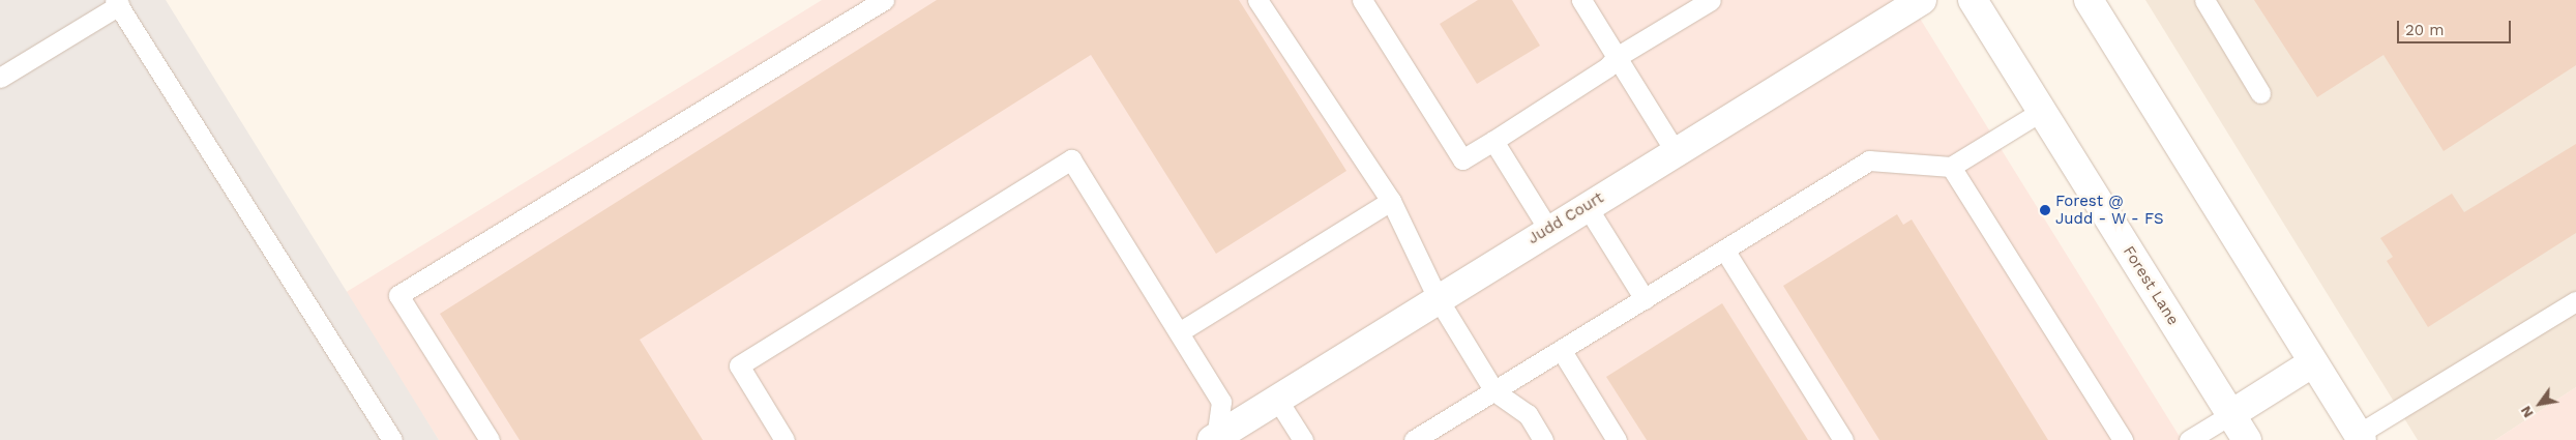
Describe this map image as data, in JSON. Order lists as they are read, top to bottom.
{
  "streets": {
    "main road": ["Judd Court", "Forest Lane"]
  },
  "places": ["Forest @ Judd - W - FS"],
  "scale_bar": "20 m",
  "north": "bottom left"
}
